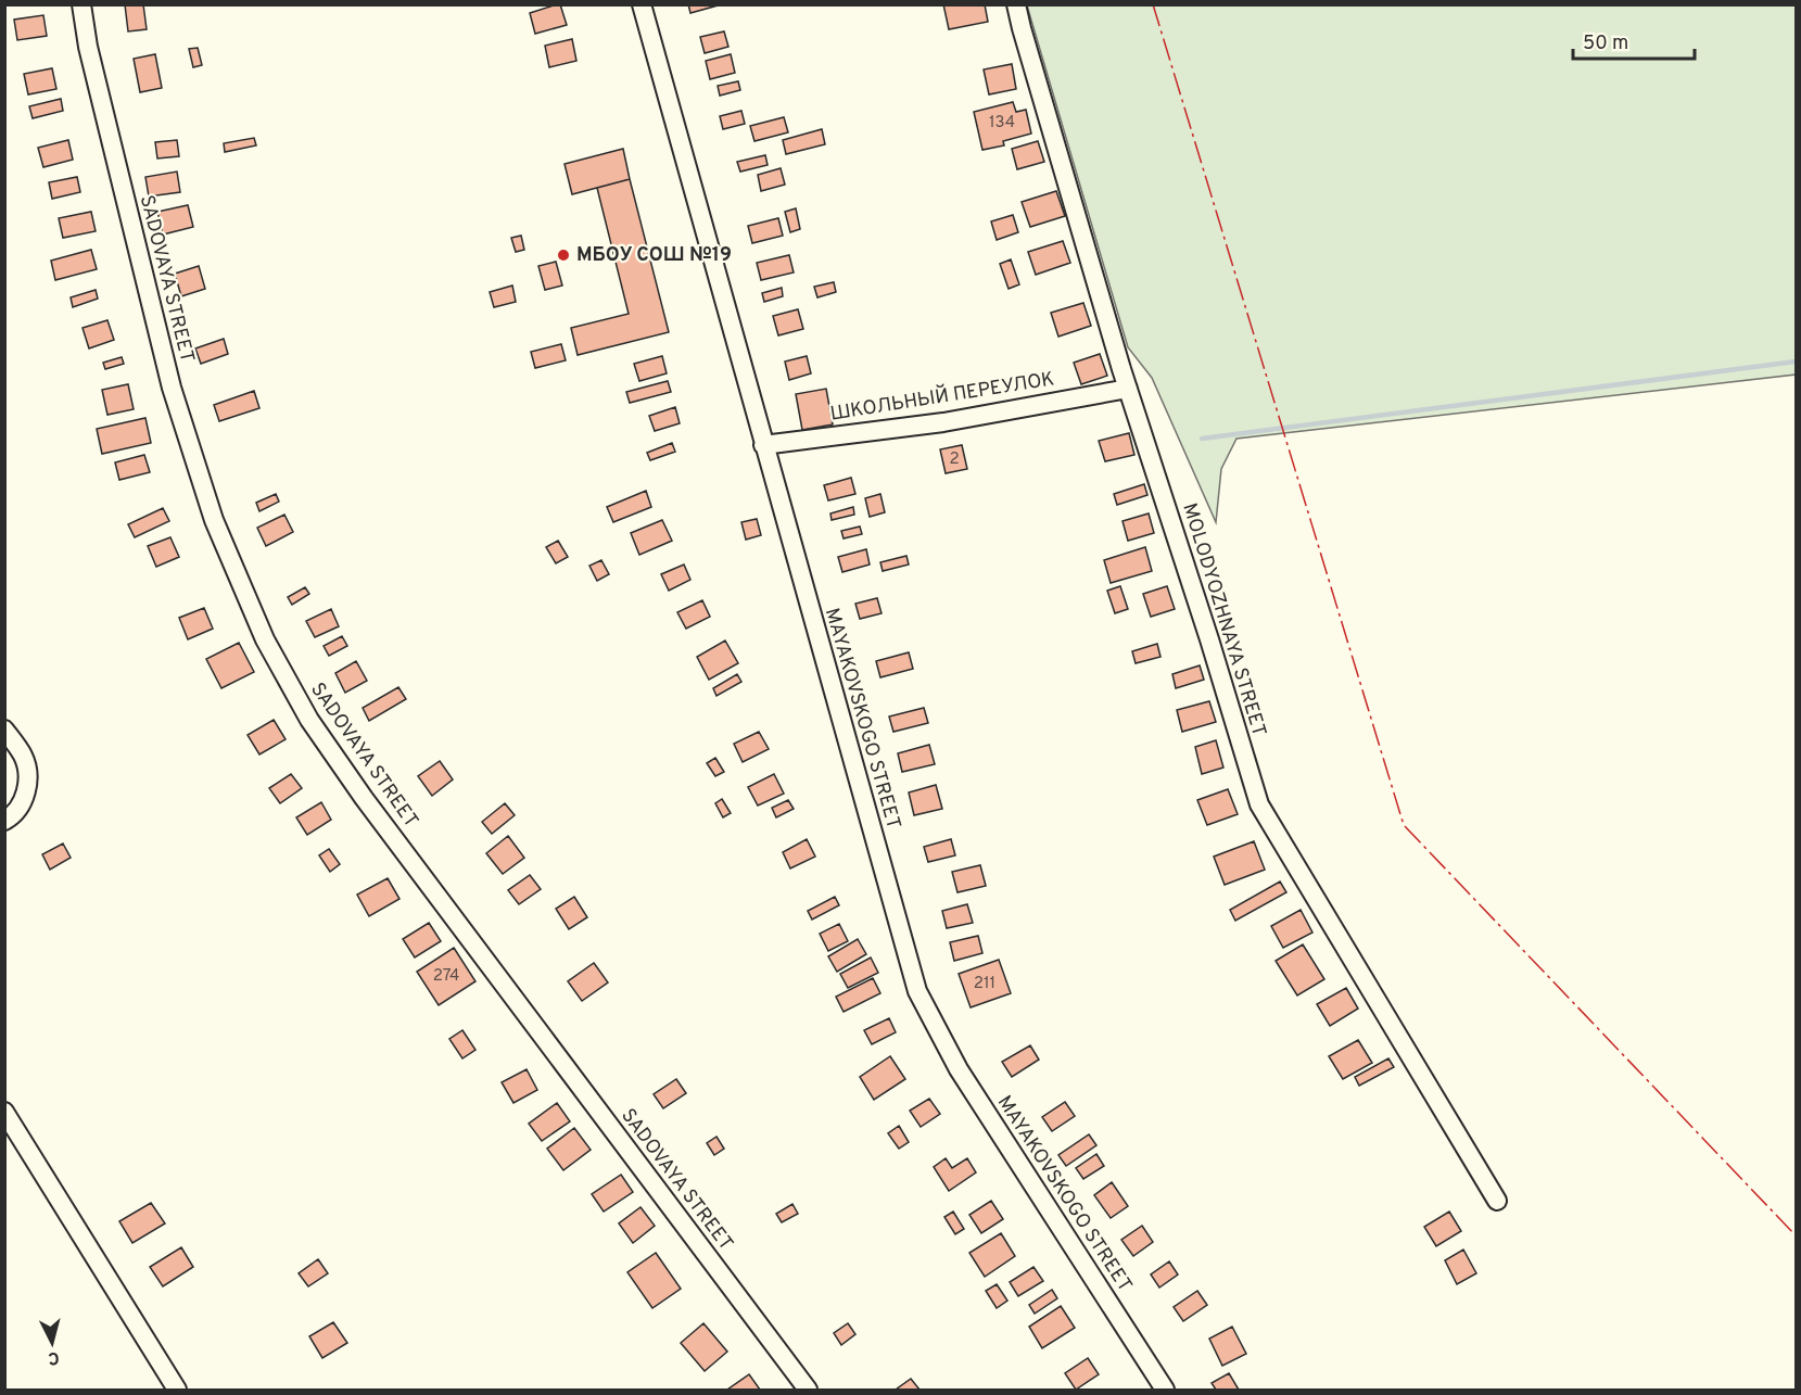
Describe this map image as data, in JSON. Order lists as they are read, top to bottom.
{
  "streets": {
    "street": [
      "SADOVAYA STREET",
      "ШКОЛЬНЫЙ ПЕРЕУЛОК",
      "MOLODYOZHNAYA STREET",
      "MAYAKOVSKOGO STREET"
    ]
  },
  "crossings": [
    ["ШКОЛЬНЫЙ ПЕРЕУЛОК", "MOLODYOZHNAYA STREET"],
    ["ШКОЛЬНЫЙ ПЕРЕУЛОК", "MAYAKOVSKOGO STREET"]
  ],
  "places": ["МБОУ СОШ №19"],
  "house_numbers": [
    "134",
    "2",
    "274",
    "211"
  ],
  "scale_bar": "50 m",
  "north": "bottom"
}
